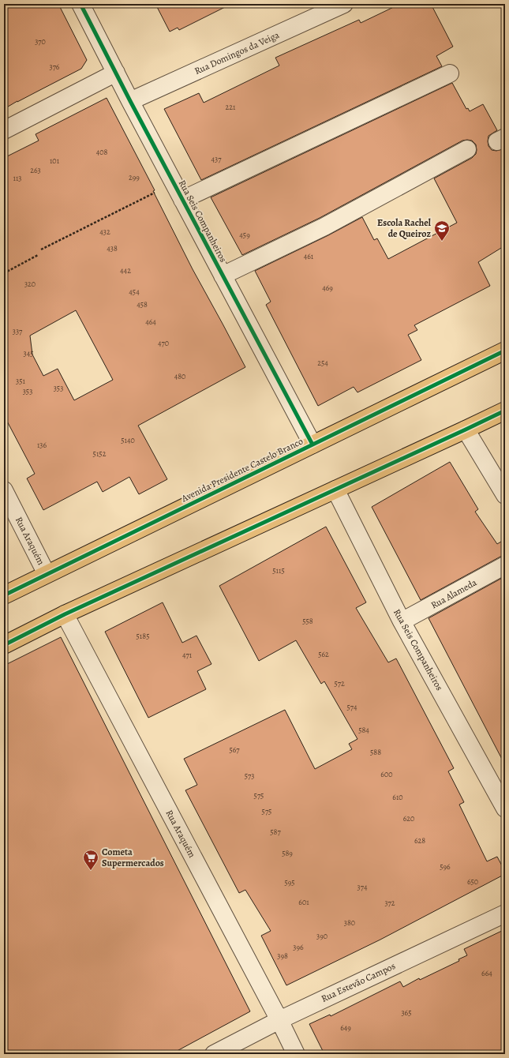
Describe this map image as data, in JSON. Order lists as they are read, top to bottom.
{
  "streets": {
    "main road": ["Avenida Presidente Castelo Branco"],
    "street": [
      "Rua Domingos da Veiga",
      "Rua Seis Companheiros",
      "Rua Araquém",
      "Rua Alameda",
      "Rua Estevão Campos"
    ]
  },
  "crossings": [
    ["Rua Domingos da Veiga", "Rua Seis Companheiros"],
    ["Rua Seis Companheiros", "Avenida Presidente Castelo Branco"],
    ["Rua Seis Companheiros", "Rua Alameda"],
    ["Avenida Presidente Castelo Branco", "Rua Araquém"],
    ["Rua Araquém", "Rua Estevão Campos"]
  ],
  "places": {
    "school or university": ["Escola Rachel de Queiroz"],
    "supermarket": ["Cometa Supermercados"]
  },
  "house_numbers": [
    "370",
    "376",
    "221",
    "408",
    "437",
    "101",
    "263",
    "299",
    "113",
    "432",
    "459",
    "438",
    "461",
    "442",
    "320",
    "469",
    "454",
    "458",
    "464",
    "337",
    "470",
    "345",
    "254",
    "480",
    "351",
    "353",
    "353",
    "5140",
    "136",
    "5152",
    "5115",
    "558",
    "5185",
    "562",
    "471",
    "572",
    "574",
    "584",
    "567",
    "588",
    "600",
    "573",
    "575",
    "610",
    "575",
    "620",
    "587",
    "628",
    "589",
    "596",
    "650",
    "595",
    "374",
    "601",
    "372",
    "380",
    "390",
    "396",
    "398",
    "664",
    "365",
    "649"
  ]
}
